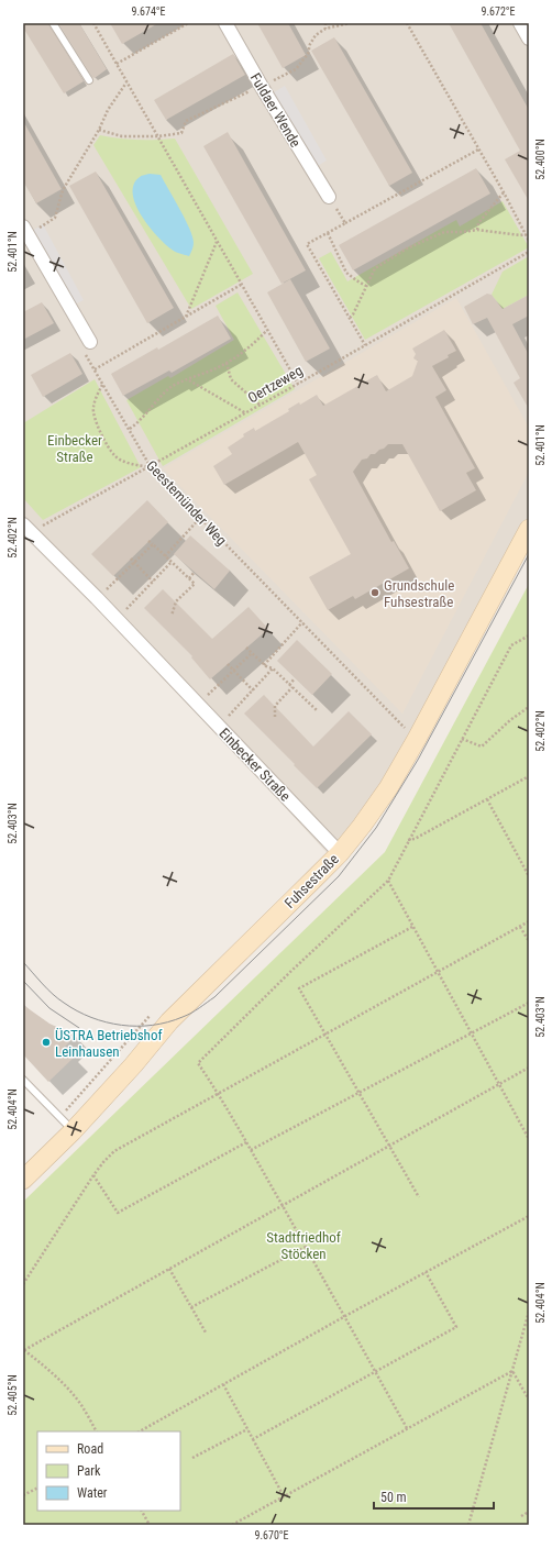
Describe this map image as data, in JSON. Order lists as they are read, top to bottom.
{
  "streets": {
    "street": ["Fuldaer Wende", "Einbecker Straße", "Fuhsestraße"],
    "path": ["Oertzeweg", "Geestemünder Weg"]
  },
  "crossings": [
    ["Oertzeweg", "Geestemünder Weg"],
    ["Oertzeweg", "Einbecker Straße"],
    ["Geestemünder Weg", "Fuhsestraße"],
    ["Einbecker Straße", "Fuhsestraße"]
  ],
  "parks": ["Einbecker Straße", "Stadtfriedhof Stöcken"],
  "places": ["Grundschule Fuhsestraße", "ÜSTRA Betriebshof Leinhausen"],
  "legend": ["Road", "Park", "Water"],
  "scale_bar": "50 m",
  "coordinates": [
    "9.674°E",
    "9.672°E",
    "52.400°N",
    "52.401°N",
    "52.402°N",
    "52.403°N",
    "52.404°N",
    "52.405°N",
    "9.670°E"
  ]
}
